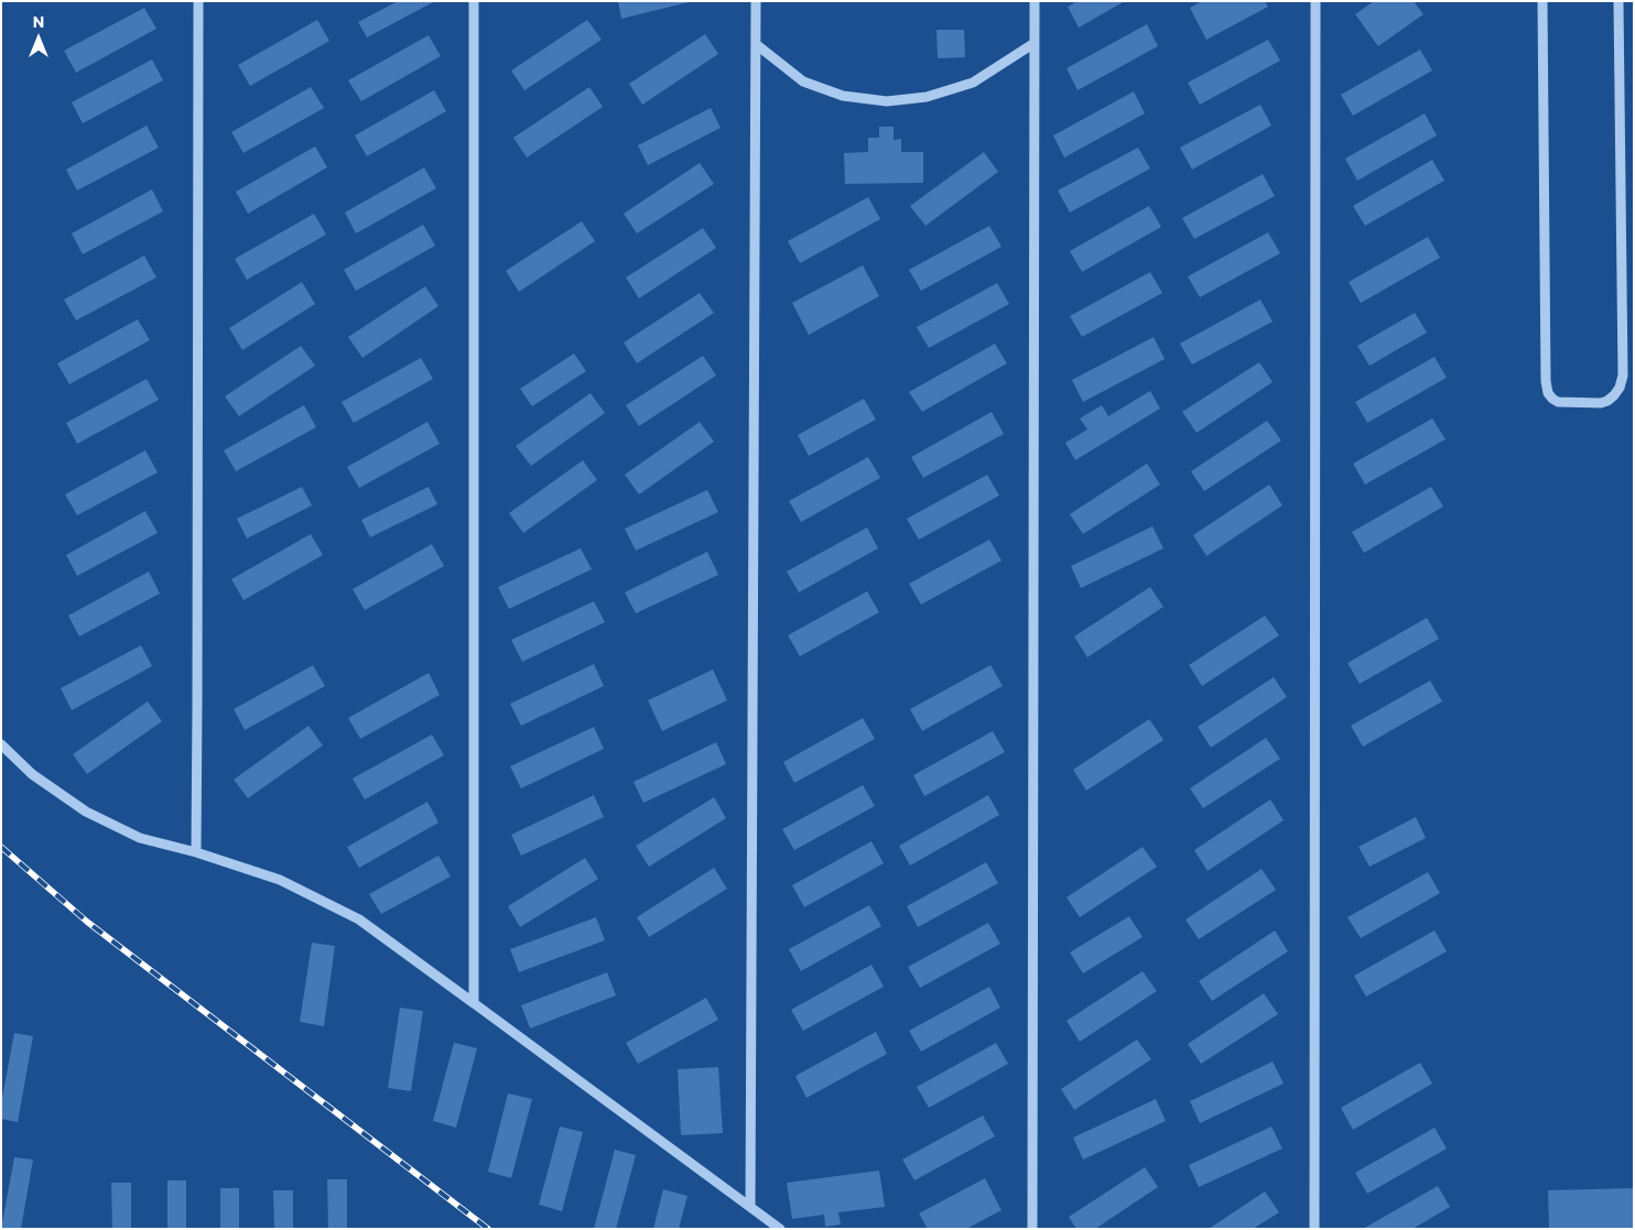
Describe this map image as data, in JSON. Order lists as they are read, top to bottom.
{
  "north": "top"
}
